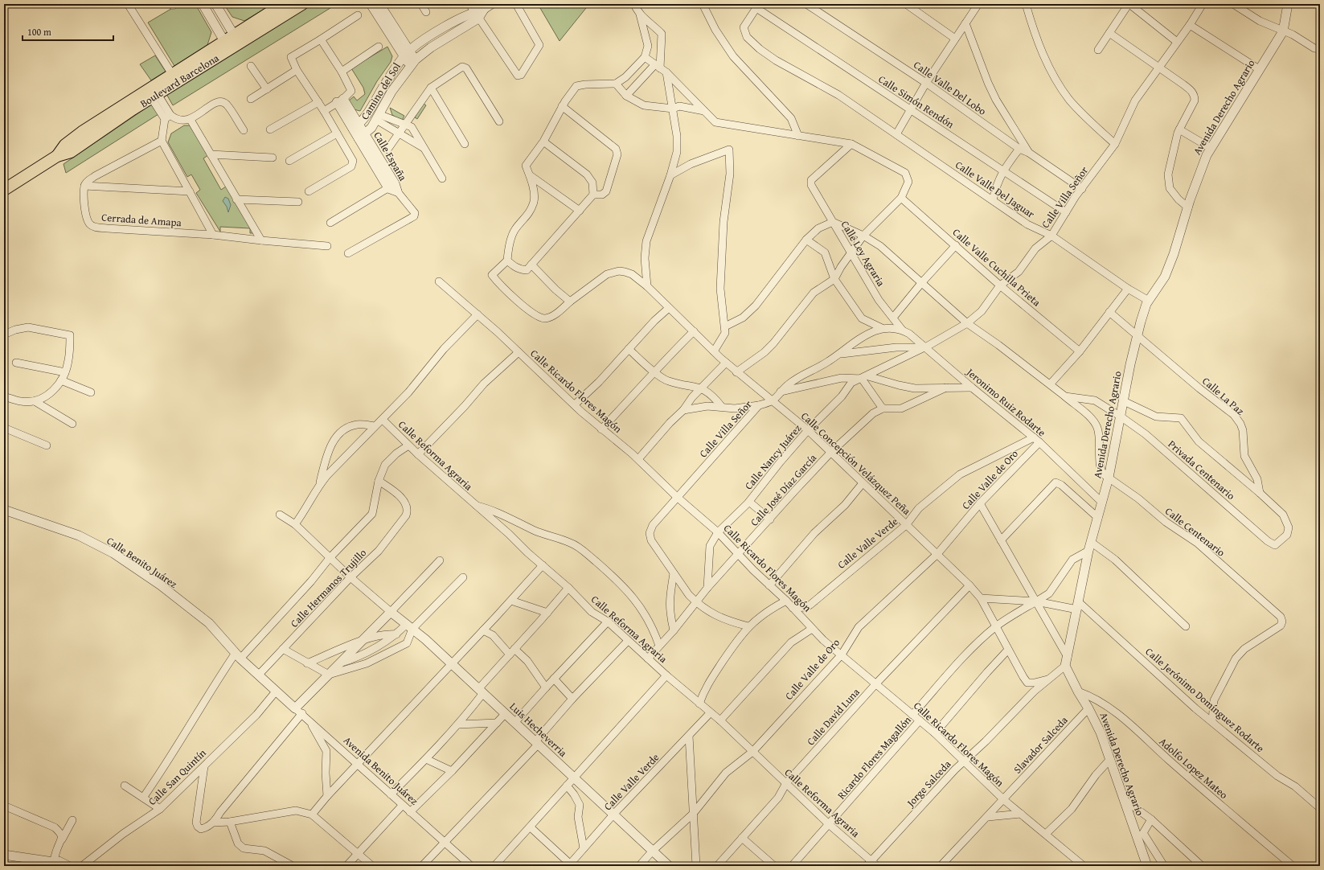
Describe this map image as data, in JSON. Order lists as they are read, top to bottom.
{
  "streets": {
    "main road": ["Boulevard Barcelona"],
    "street": [
      "Calle Valle Del Lobo",
      "Camino del Sol",
      "Calle Simón Rendón",
      "Avenida Derecho Agrario",
      "Calle España",
      "Calle Valle Del Jaguar",
      "Calle Villa Señor",
      "Cerrada de Amapa",
      "Calle Ley Agraria",
      "Calle Valle Cuchilla Prieta",
      "Calle Ricardo Flores Magón",
      "Calle La Paz",
      "Jeronimo Ruiz Rodarte",
      "Calle Reforma Agraria",
      "Calle Nancy Juárez",
      "Calle Concepción Velázquez Peña",
      "Privada Centenario",
      "Calle Valle de Oro",
      "Calle José Díaz García",
      "Calle Centenario",
      "Calle Valle Verde",
      "Calle Benito Juárez",
      "Calle Hermanos Trujillo",
      "Calle Jerónimo Domínguez Rodarte",
      "Calle David Luna",
      "Luis Hecheverria",
      "Slavador Salceda",
      "Ricardo Flores Magallón",
      "Adolfo Lopez Mateo",
      "Avenida Benito Juárez",
      "Calle San Quintín",
      "Jorge Salceda"
    ]
  },
  "crossings": [
    ["Calle Valle Del Lobo", "Calle Villa Señor"],
    ["Camino del Sol", "Calle España"],
    ["Calle Simón Rendón", "Calle Villa Señor"],
    ["Avenida Derecho Agrario", "Calle Valle Del Jaguar"],
    ["Avenida Derecho Agrario", "Calle La Paz"],
    ["Avenida Derecho Agrario", "Jeronimo Ruiz Rodarte"],
    ["Avenida Derecho Agrario", "Privada Centenario"],
    ["Avenida Derecho Agrario", "Calle Centenario"],
    ["Avenida Derecho Agrario", "Calle Jerónimo Domínguez Rodarte"],
    ["Avenida Derecho Agrario", "Slavador Salceda"],
    ["Avenida Derecho Agrario", "Adolfo Lopez Mateo"],
    ["Avenida Derecho Agrario", "Jorge Salceda"],
    ["Calle Valle Del Jaguar", "Calle Villa Señor"],
    ["Calle Villa Señor", "Calle Valle Cuchilla Prieta"],
    ["Calle Villa Señor", "Calle Ricardo Flores Magón"],
    ["Calle Villa Señor", "Jeronimo Ruiz Rodarte"],
    ["Calle Villa Señor", "Calle Nancy Juárez"],
    ["Calle Villa Señor", "Calle Concepción Velázquez Peña"],
    ["Calle Villa Señor", "Calle Centenario"],
    ["Calle Ley Agraria", "Calle Valle Cuchilla Prieta"],
    ["Calle Ley Agraria", "Jeronimo Ruiz Rodarte"],
    ["Calle Ley Agraria", "Calle Centenario"],
    ["Calle Valle Cuchilla Prieta", "Calle Centenario"],
    ["Calle Ricardo Flores Magón", "Calle Nancy Juárez"],
    ["Calle Ricardo Flores Magón", "Calle Valle de Oro"],
    ["Calle Ricardo Flores Magón", "Calle José Díaz García"],
    ["Calle Ricardo Flores Magón", "Calle Valle Verde"],
    ["Calle Ricardo Flores Magón", "Calle David Luna"],
    ["Calle Ricardo Flores Magón", "Slavador Salceda"],
    ["Calle Ricardo Flores Magón", "Ricardo Flores Magallón"],
    ["Calle Ricardo Flores Magón", "Jorge Salceda"],
    ["Calle La Paz", "Privada Centenario"],
    ["Jeronimo Ruiz Rodarte", "Calle Nancy Juárez"],
    ["Jeronimo Ruiz Rodarte", "Calle Valle de Oro"],
    ["Jeronimo Ruiz Rodarte", "Calle Valle Verde"],
    ["Calle Reforma Agraria", "Calle Valle de Oro"],
    ["Calle Reforma Agraria", "Calle José Díaz García"],
    ["Calle Reforma Agraria", "Calle Valle Verde"],
    ["Calle Reforma Agraria", "Calle David Luna"],
    ["Calle Reforma Agraria", "Ricardo Flores Magallón"],
    ["Calle Reforma Agraria", "Jorge Salceda"],
    ["Calle Nancy Juárez", "Calle Concepción Velázquez Peña"],
    ["Calle Nancy Juárez", "Calle José Díaz García"],
    ["Calle Concepción Velázquez Peña", "Calle Valle de Oro"],
    ["Calle Concepción Velázquez Peña", "Calle José Díaz García"],
    ["Calle Concepción Velázquez Peña", "Calle Valle Verde"],
    ["Calle Concepción Velázquez Peña", "Calle David Luna"],
    ["Calle Concepción Velázquez Peña", "Jorge Salceda"],
    ["Privada Centenario", "Calle Centenario"],
    ["Calle Valle de Oro", "Calle Valle Verde"],
    ["Calle Valle de Oro", "Luis Hecheverria"],
    ["Calle Centenario", "Calle Jerónimo Domínguez Rodarte"],
    ["Calle Valle Verde", "Luis Hecheverria"],
    ["Calle Benito Juárez", "Calle Hermanos Trujillo"],
    ["Calle Benito Juárez", "Avenida Benito Juárez"],
    ["Calle Benito Juárez", "Calle San Quintín"],
    ["Avenida Benito Juárez", "Calle San Quintín"]
  ],
  "scale_bar": "100 m"
}
